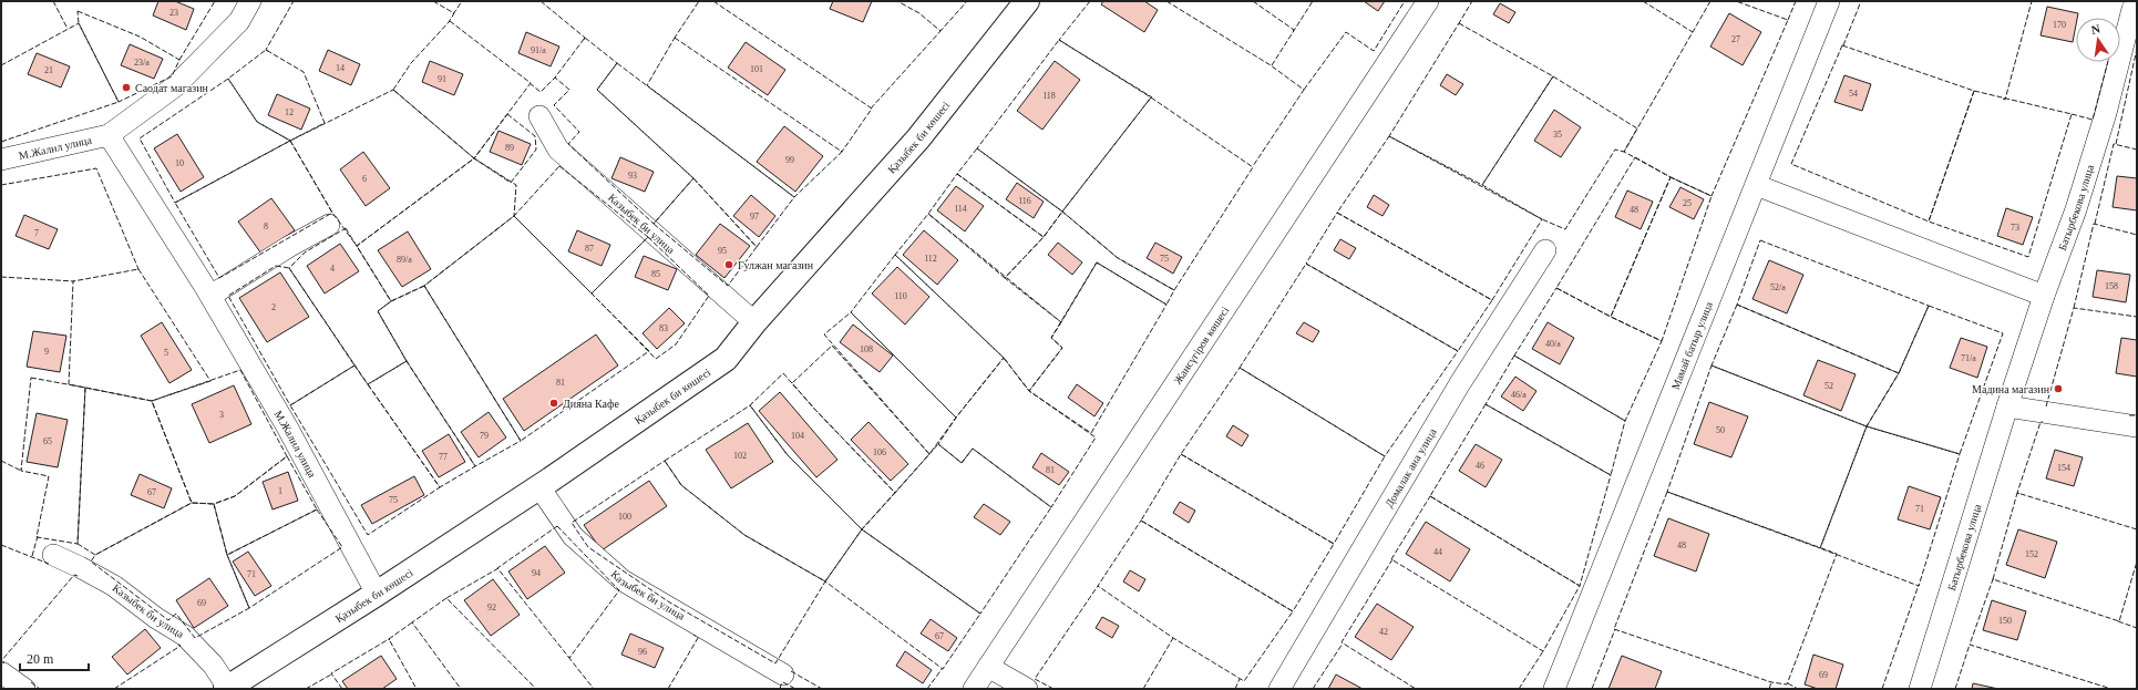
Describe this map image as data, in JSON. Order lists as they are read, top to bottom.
{
  "streets": {
    "main road": ["Қазыбек би көшесі"],
    "street": [
      "М.Жалил улица",
      "Батырбекова улица",
      "Казыбек би улица",
      "Жансүгіров көшесі",
      "Мамай батыр улица",
      "Домалак ана улица"
    ]
  },
  "crossings": [
    ["Қазыбек би көшесі", "М.Жалил улица"],
    ["Қазыбек би көшесі", "Казыбек би улица"]
  ],
  "places": [
    "Саодат магазин",
    "Гулжан магазин",
    "Мадина магазин",
    "Дияна Кафе"
  ],
  "house_numbers": [
    "23",
    "170",
    "27",
    "91/а",
    "23/а",
    "14",
    "101",
    "21",
    "91",
    "54",
    "118",
    "12",
    "35",
    "89",
    "99",
    "10",
    "93",
    "6",
    "116",
    "25",
    "114",
    "48",
    "97",
    "8",
    "73",
    "7",
    "87",
    "95",
    "112",
    "75",
    "89/а",
    "4",
    "85",
    "158",
    "52/а",
    "110",
    "2",
    "83",
    "40/а",
    "108",
    "9",
    "5",
    "71/а",
    "81",
    "52",
    "46/а",
    "3",
    "50",
    "79",
    "104",
    "65",
    "106",
    "102",
    "77",
    "46",
    "154",
    "81",
    "1",
    "67",
    "75",
    "71",
    "100",
    "48",
    "44",
    "152",
    "94",
    "71",
    "69",
    "92",
    "150",
    "42",
    "67",
    "96",
    "69"
  ],
  "scale_bar": "20 m",
  "north": "top"
}
